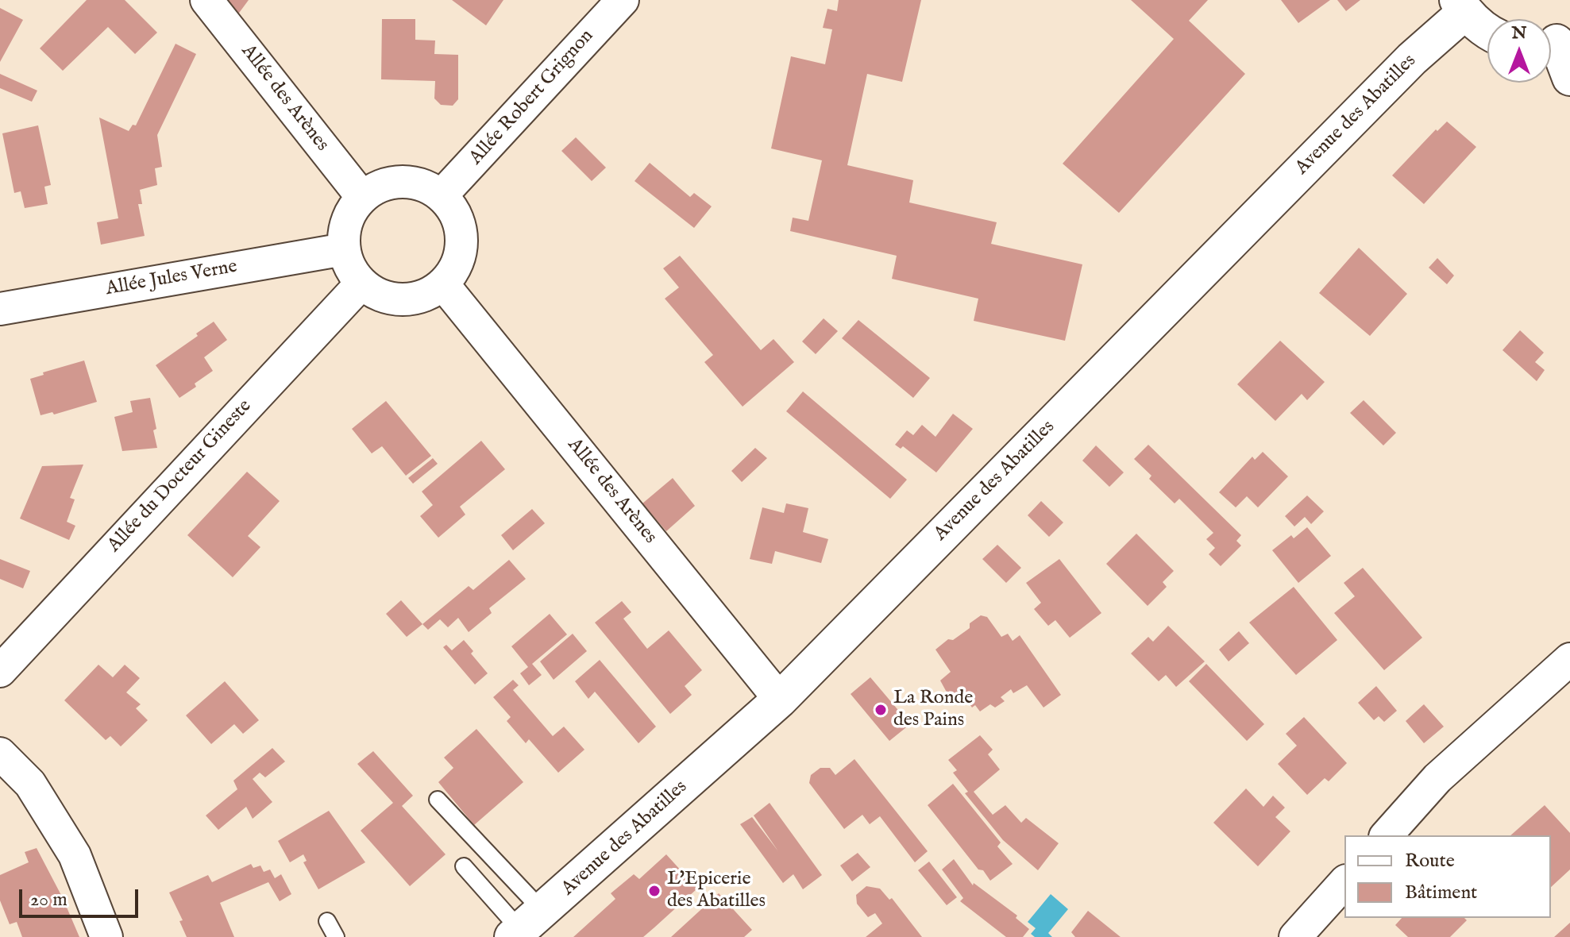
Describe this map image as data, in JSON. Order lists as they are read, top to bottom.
{
  "streets": {
    "street": [
      "Allée Robert Grignon",
      "Allée des Arènes",
      "Avenue des Abatilles",
      "Allée Jules Verne",
      "Allée du Docteur Gineste"
    ]
  },
  "crossings": [
    ["Allée Robert Grignon", "Allée des Arènes"],
    ["Allée Robert Grignon", "Allée Jules Verne"],
    ["Allée Robert Grignon", "Allée du Docteur Gineste"],
    ["Allée des Arènes", "Avenue des Abatilles"],
    ["Allée des Arènes", "Allée Jules Verne"],
    ["Allée des Arènes", "Allée du Docteur Gineste"],
    ["Allée Jules Verne", "Allée du Docteur Gineste"]
  ],
  "places": ["La Ronde des Pains", "L'Epicerie des Abatilles"],
  "legend": ["Route", "Bâtiment"],
  "scale_bar": "20 m",
  "north": "top"
}
